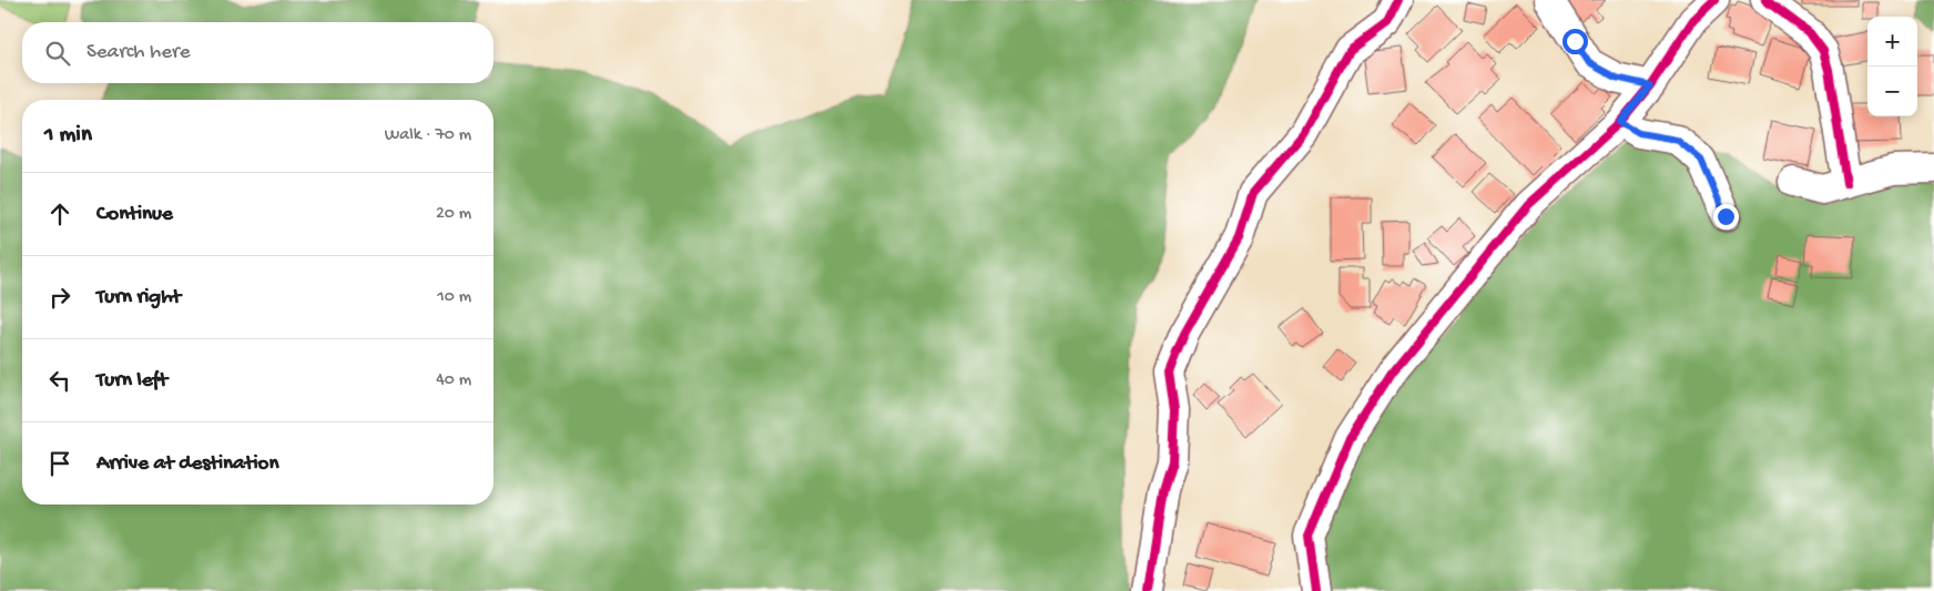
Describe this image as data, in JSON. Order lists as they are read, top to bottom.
{
  "page": {
    "map_buttons": ["+", "−"],
    "search": "Search here",
    "heading": ["1 min", "Walk · 70 m"],
    "list": [
      ["Continue", "20 m"],
      ["Turn right", "10 m"],
      ["Turn left", "40 m"],
      "Arrive at destination"
    ]
  }
}
